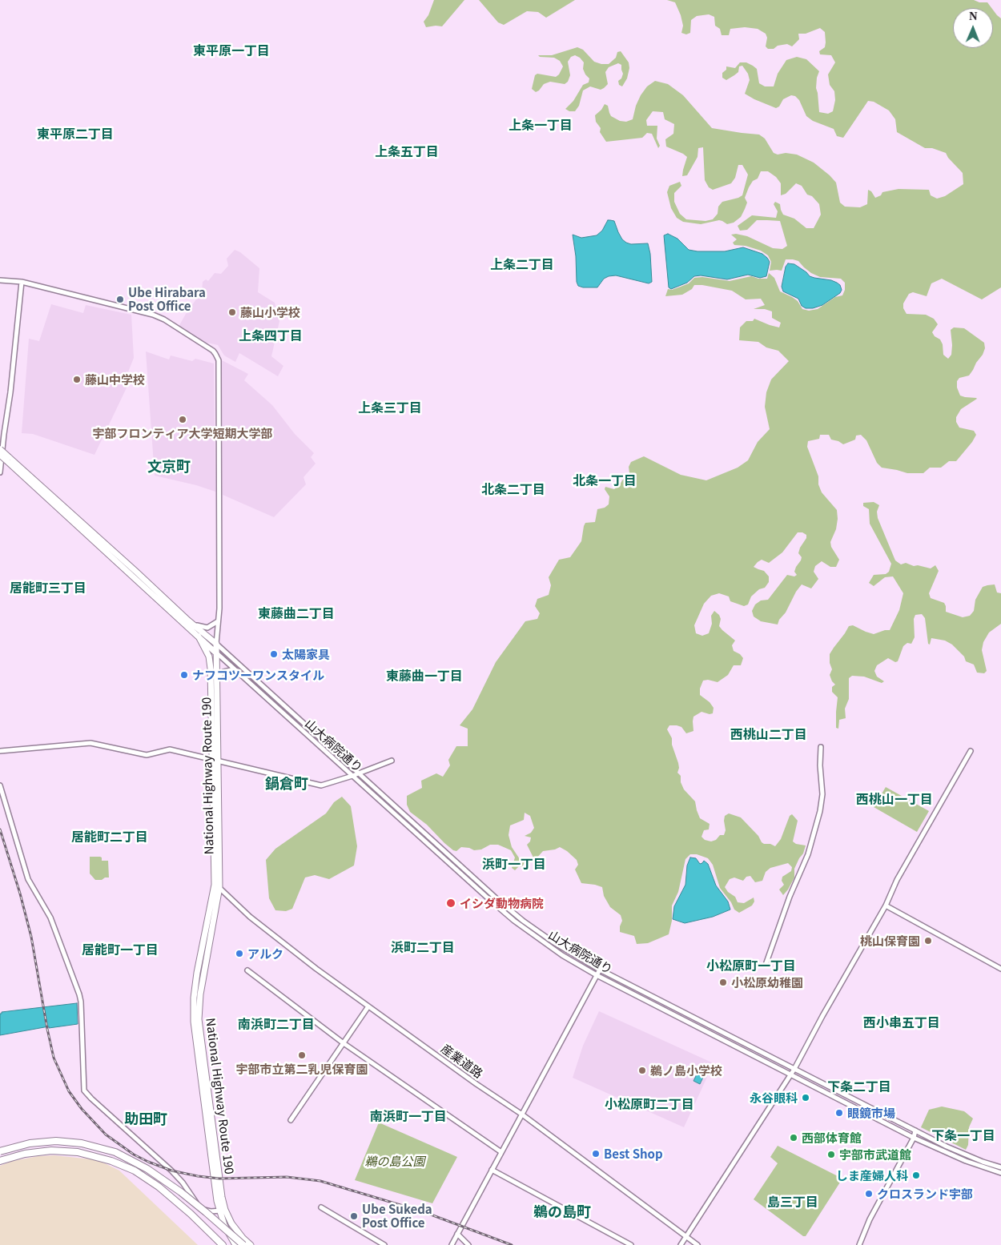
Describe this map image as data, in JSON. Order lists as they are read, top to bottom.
{
  "streets": {
    "highway": ["National Highway Route 190"],
    "street": ["山大病院通り", "産業道路"]
  },
  "crossings": [
    ["山大病院通り", "National Highway Route 190"],
    ["National Highway Route 190", "産業道路"]
  ],
  "districts": [
    "東平原一丁目",
    "上条一丁目",
    "東平原二丁目",
    "上条五丁目",
    "上条二丁目",
    "上条四丁目",
    "上条三丁目",
    "文京町",
    "北条一丁目",
    "北条二丁目",
    "居能町三丁目",
    "東藤曲二丁目",
    "東藤曲一丁目",
    "西桃山二丁目",
    "鍋倉町",
    "西桃山一丁目",
    "居能町二丁目",
    "浜町一丁目",
    "浜町二丁目",
    "居能町一丁目",
    "小松原町一丁目",
    "西小串五丁目",
    "南浜町二丁目",
    "下条二丁目",
    "小松原町二丁目",
    "南浜町一丁目",
    "助田町",
    "下条一丁目",
    "島三丁目",
    "鵜の島町"
  ],
  "parks": ["鵜の島公園"],
  "places": [
    "Ube Hirabara Post Office",
    "藤山小学校",
    "藤山中学校",
    "宇部フロンティア大学短期大学部",
    "太陽家具",
    "ナフコツーワンスタイル",
    "イシダ動物病院",
    "桃山保育園",
    "アルク",
    "小松原幼稚園",
    "宇部市立第二乳児保育園",
    "鵜ノ島小学校",
    "永谷眼科",
    "眼鏡市場",
    "西部体育館",
    "Best Shop",
    "宇部市武道館",
    "しま産婦人科",
    "クロスランド宇部",
    "Ube Sukeda Post Office"
  ],
  "north": "top"
}
